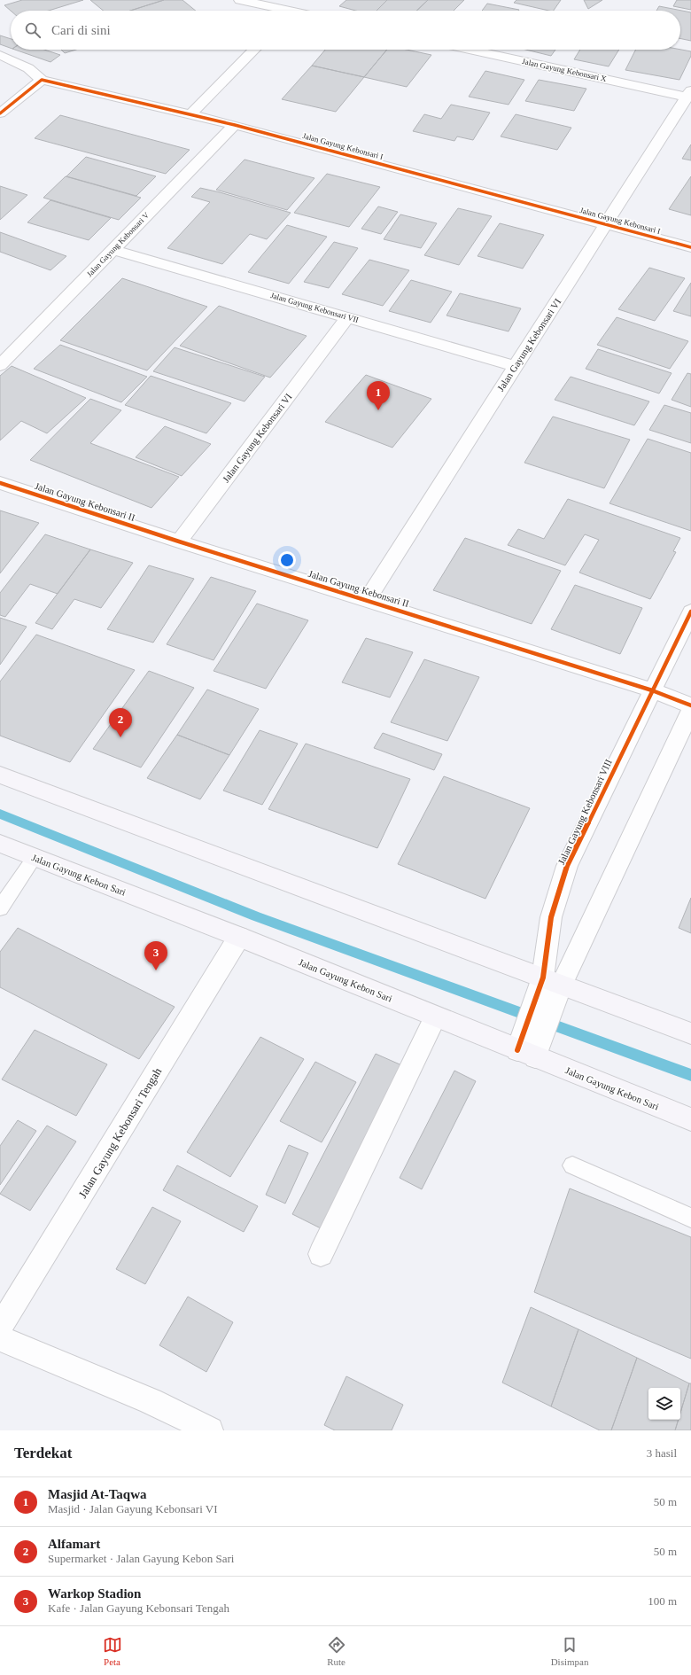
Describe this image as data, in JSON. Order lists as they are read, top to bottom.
{
  "streets": {
    "main road": ["Jalan Gayung Kebon Sari"],
    "street": [
      "Jalan Gayung Kebonsari X",
      "Jalan Gayung Kebonsari I",
      "Jalan Gayung Kebonsari V",
      "Jalan Gayung Kebonsari VII",
      "Jalan Gayung Kebonsari VI",
      "Jalan Gayung Kebonsari II",
      "Jalan Gayung Kebonsari VIII",
      "Jalan Gayung Kebonsari Tengah"
    ]
  },
  "crossings": [
    ["Jalan Gayung Kebonsari X", "Jalan Gayung Kebonsari VI"],
    ["Jalan Gayung Kebonsari I", "Jalan Gayung Kebonsari V"],
    ["Jalan Gayung Kebonsari I", "Jalan Gayung Kebonsari VI"],
    ["Jalan Gayung Kebonsari V", "Jalan Gayung Kebonsari VII"],
    ["Jalan Gayung Kebonsari VII", "Jalan Gayung Kebonsari VI"],
    ["Jalan Gayung Kebonsari VI", "Jalan Gayung Kebonsari II"],
    ["Jalan Gayung Kebonsari II", "Jalan Gayung Kebonsari VIII"],
    ["Jalan Gayung Kebonsari VIII", "Jalan Gayung Kebon Sari"],
    ["Jalan Gayung Kebon Sari", "Jalan Gayung Kebonsari Tengah"]
  ],
  "page": {
    "search": "Cari di sini",
    "pins": ["1", "2", "3"],
    "heading": ["Terdekat", "3 hasil"],
    "list": [
      {
        "mark": "1",
        "name": "Masjid At-Taqwa",
        "note": "Masjid · Jalan Gayung Kebonsari VI",
        "value": "50 m"
      },
      {
        "mark": "2",
        "name": "Alfamart",
        "note": "Supermarket · Jalan Gayung Kebon Sari",
        "value": "50 m"
      },
      {
        "mark": "3",
        "name": "Warkop Stadion",
        "note": "Kafe · Jalan Gayung Kebonsari Tengah",
        "value": "100 m"
      }
    ],
    "nav": ["Peta", "Rute", "Disimpan"]
  }
}
